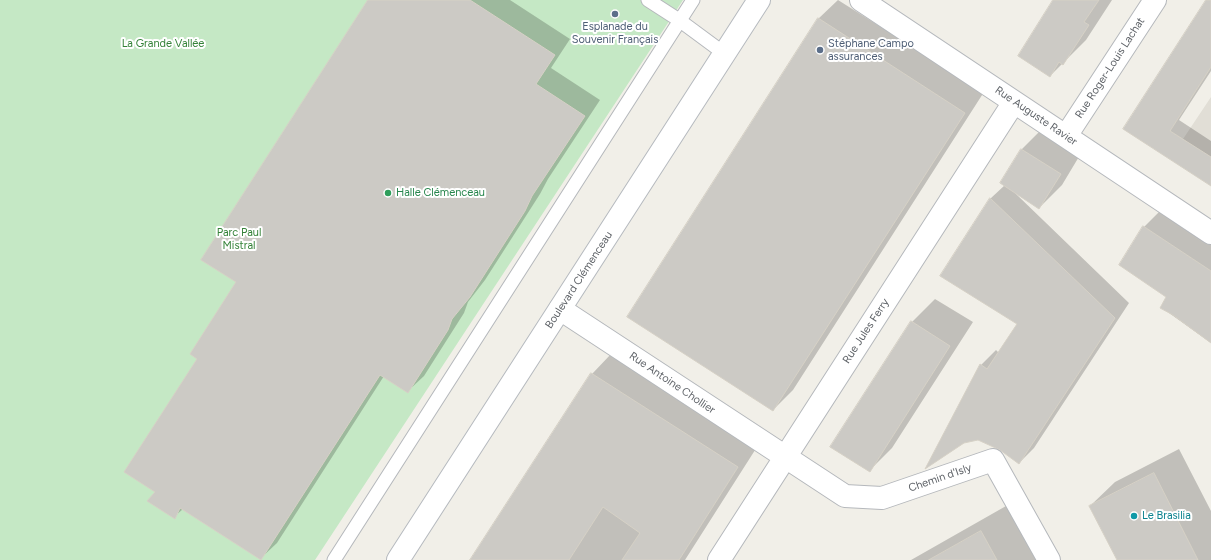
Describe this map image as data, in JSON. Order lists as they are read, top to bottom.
{
  "streets": {
    "street": [
      "Rue Roger-Louis Lachat",
      "Rue Auguste Ravier",
      "Boulevard Clémenceau",
      "Rue Jules Ferry",
      "Rue Antoine Chollier",
      "Chemin d'Isly"
    ]
  },
  "crossings": [
    ["Rue Roger-Louis Lachat", "Rue Auguste Ravier"],
    ["Rue Auguste Ravier", "Rue Jules Ferry"],
    ["Boulevard Clémenceau", "Rue Antoine Chollier"],
    ["Rue Jules Ferry", "Rue Antoine Chollier"],
    ["Rue Jules Ferry", "Chemin d'Isly"],
    ["Rue Antoine Chollier", "Chemin d'Isly"]
  ],
  "parks": ["La Grande Vallée", "Parc Paul Mistral"],
  "places": [
    "Esplanade du Souvenir Français",
    "Stéphane Campo assurances",
    "Halle Clémenceau",
    "Le Brasilia"
  ]
}
